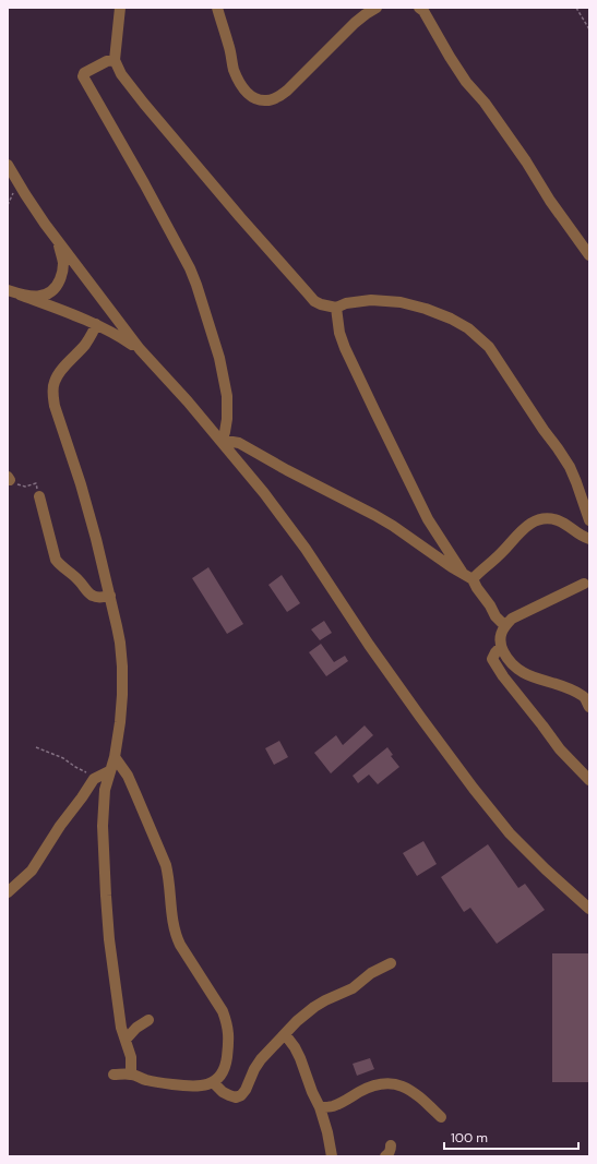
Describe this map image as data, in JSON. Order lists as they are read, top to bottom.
{
  "scale_bar": "100 m"
}
